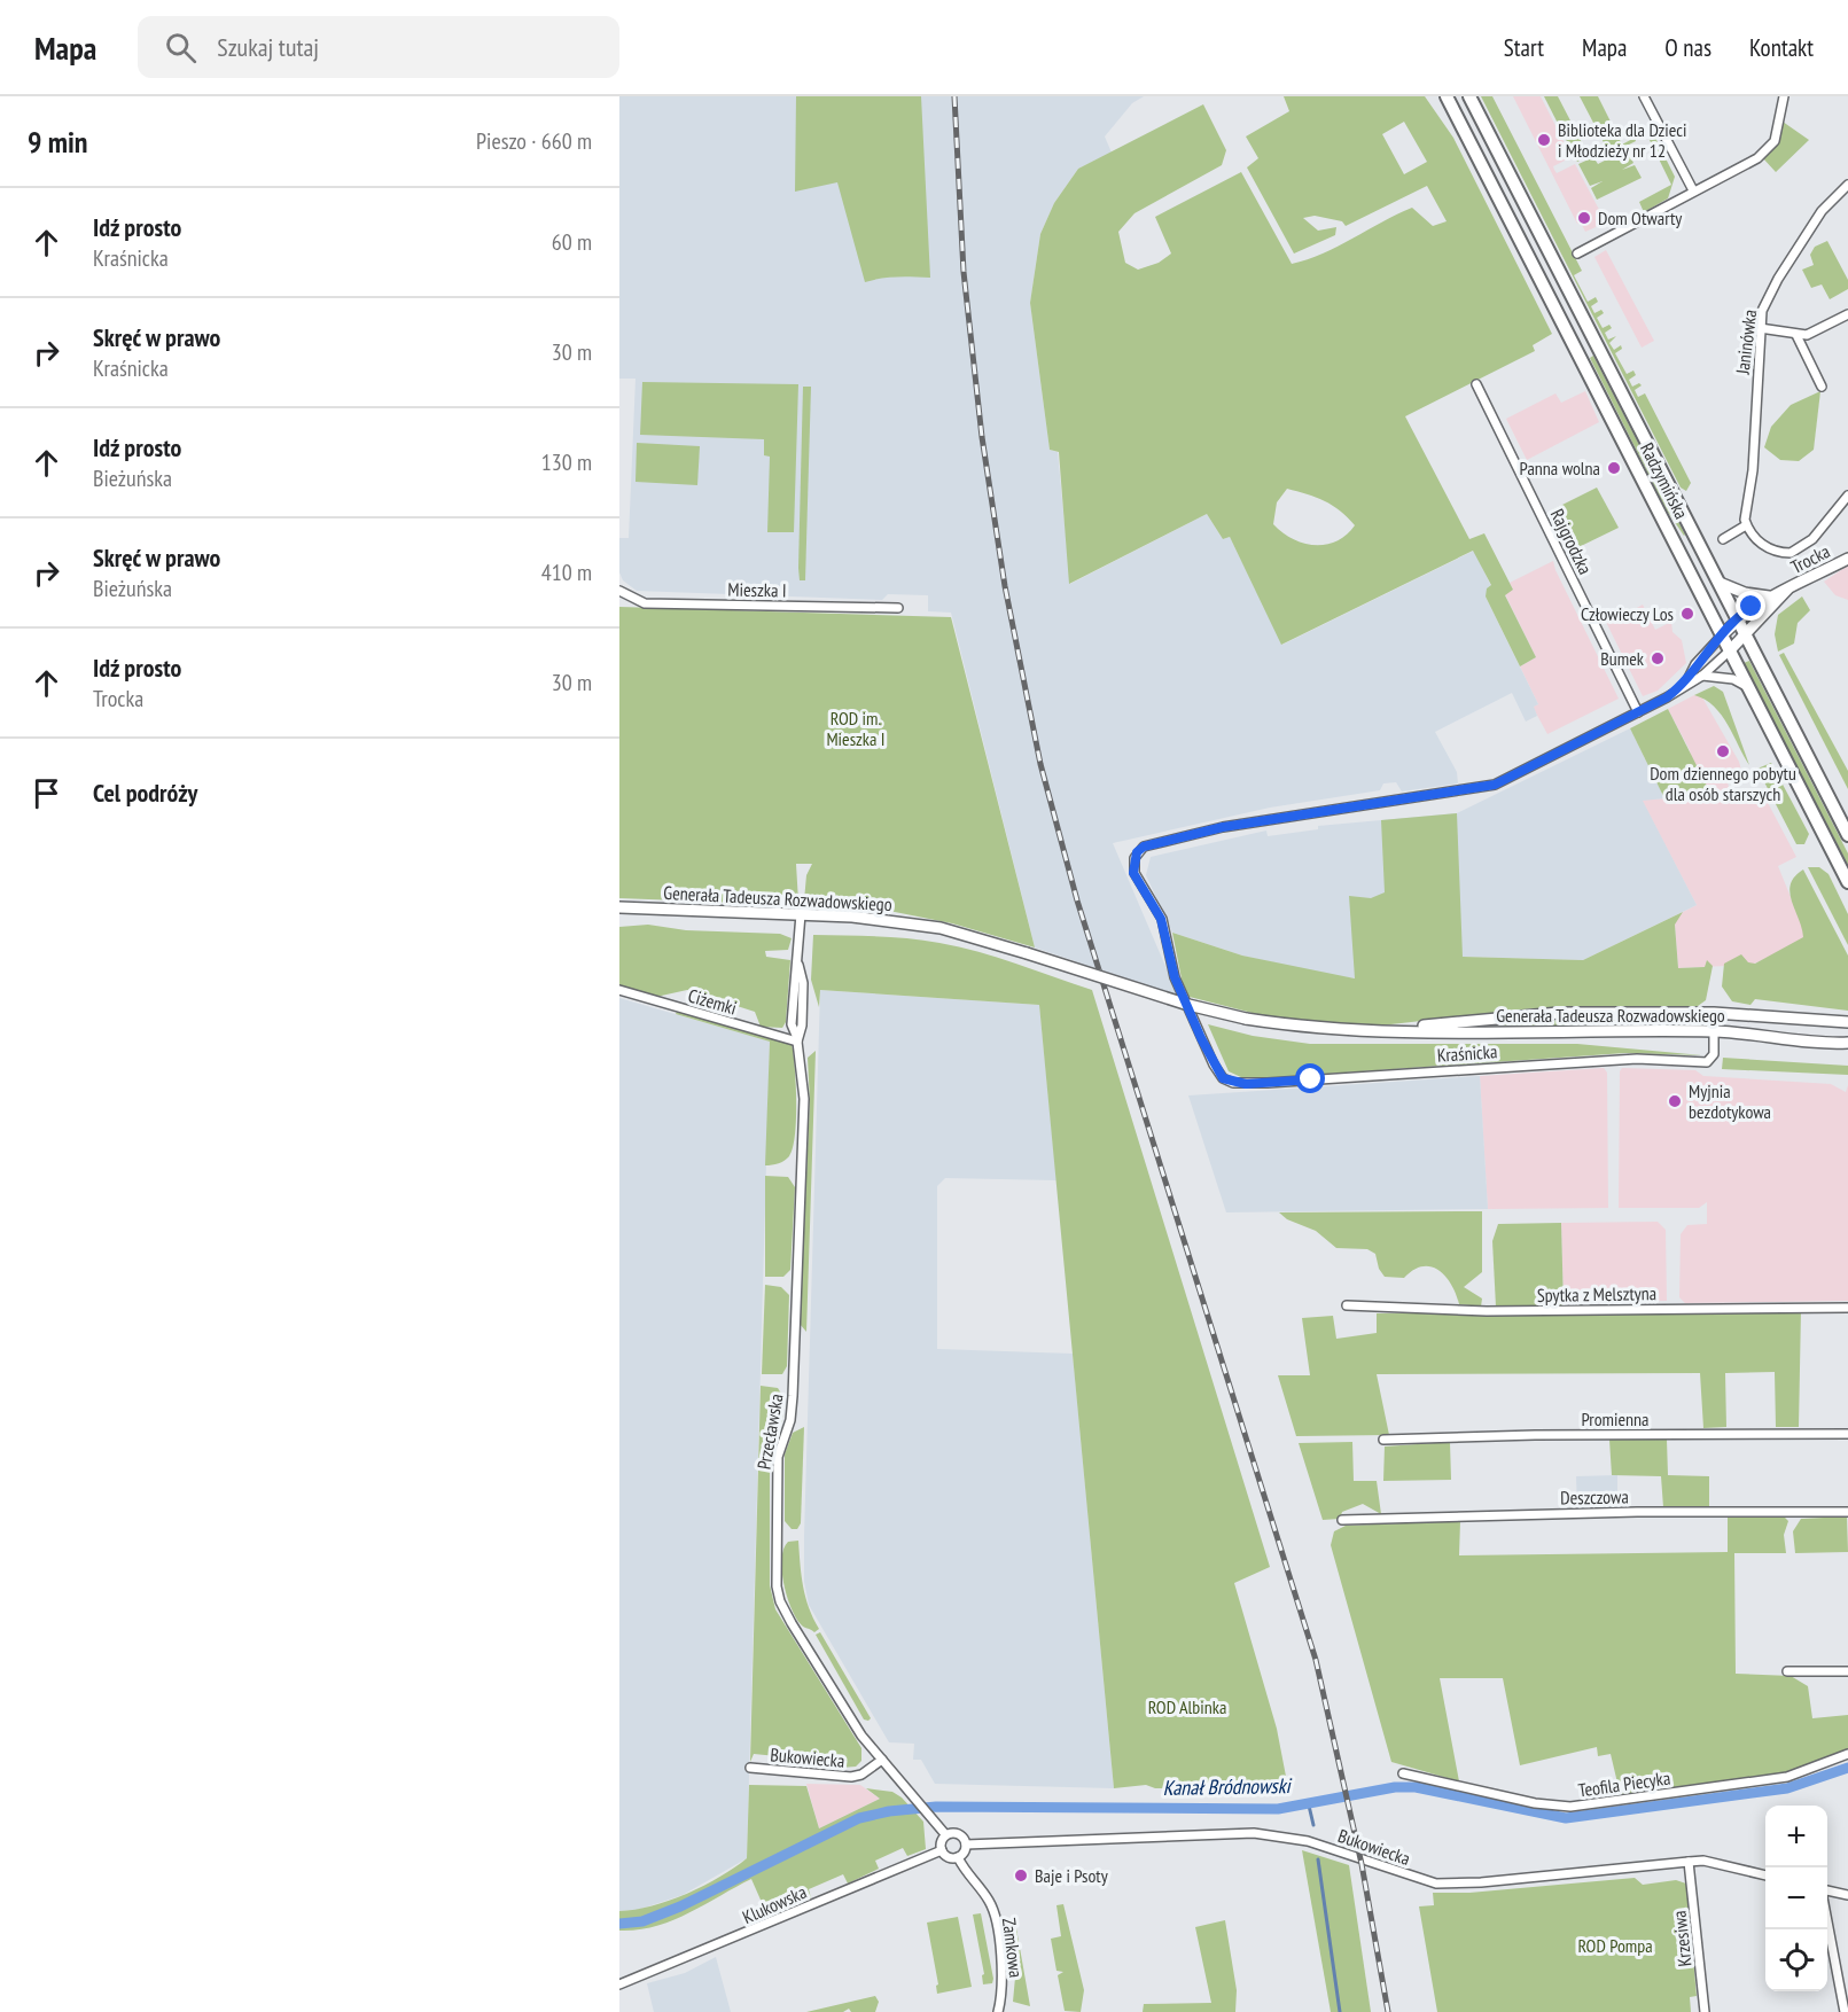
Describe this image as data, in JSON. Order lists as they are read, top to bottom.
{
  "streets": {
    "main road": ["Radzymińska"],
    "street": [
      "Janinówka",
      "Rajgrodzka",
      "Trocka",
      "Mieszka I",
      "Generała Tadeusza Rozwadowskiego",
      "Ciżemki",
      "Kraśnicka",
      "Spytka z Melsztyna",
      "Promienna",
      "Przecławska",
      "Deszczowa",
      "Bukowiecka",
      "Teofila Piecyka",
      "Klukowska",
      "Krzesiwa",
      "Zamkowa"
    ]
  },
  "crossings": [
    ["Radzymińska", "Trocka"],
    ["Rajgrodzka", "Kraśnicka"],
    ["Generała Tadeusza Rozwadowskiego", "Kraśnicka"],
    ["Generała Tadeusza Rozwadowskiego", "Przecławska"],
    ["Ciżemki", "Przecławska"],
    ["Przecławska", "Bukowiecka"],
    ["Bukowiecka", "Klukowska"],
    ["Bukowiecka", "Krzesiwa"],
    ["Bukowiecka", "Zamkowa"],
    ["Klukowska", "Zamkowa"]
  ],
  "water": ["Kanał Bródnowski"],
  "parks": ["ROD im. Mieszka I", "ROD Albinka", "ROD Pompa"],
  "places": [
    "Biblioteka dla Dzieci i Młodzieży nr 12",
    "Dom Otwarty",
    "Panna wolna",
    "Człowieczy Los",
    "Bumek",
    "Dom dziennego pobytu dla osób starszych",
    "Myjnia bezdotykowa",
    "Baje i Psoty"
  ],
  "page": {
    "header": "Mapa",
    "search": "Szukaj tutaj",
    "nav": [
      "Start",
      "Mapa",
      "O nas",
      "Kontakt"
    ],
    "heading": ["9 min", "Pieszo · 660 m"],
    "list": [
      ["Idź prosto", "Kraśnicka", "60 m"],
      ["Skręć w prawo", "Kraśnicka", "30 m"],
      ["Idź prosto", "Bieżuńska", "130 m"],
      ["Skręć w prawo", "Bieżuńska", "410 m"],
      ["Idź prosto", "Trocka", "30 m"],
      "Cel podróży"
    ],
    "map_buttons": ["+", "−"]
  }
}
